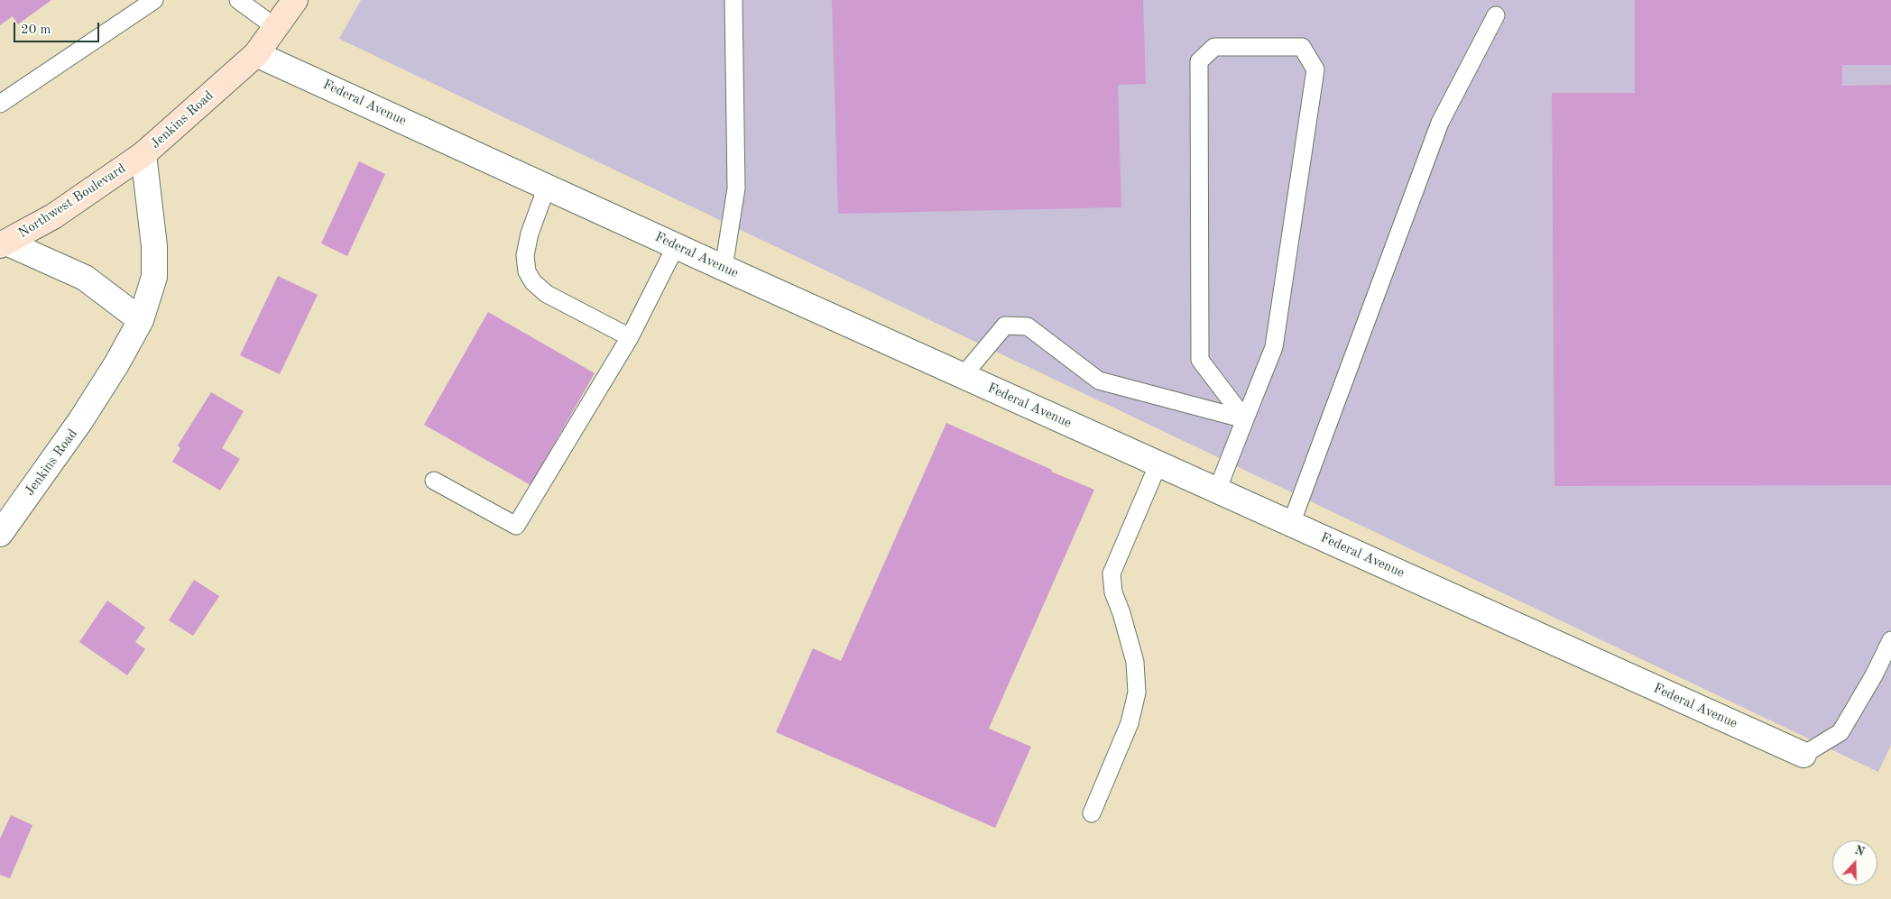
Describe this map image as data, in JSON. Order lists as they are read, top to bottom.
{
  "streets": {
    "street": ["Federal Avenue", "Jenkins Road", "Northwest Boulevard"]
  },
  "crossings": [
    ["Federal Avenue", "Jenkins Road"],
    ["Jenkins Road", "Northwest Boulevard"]
  ],
  "scale_bar": "20 m",
  "north": "top"
}
